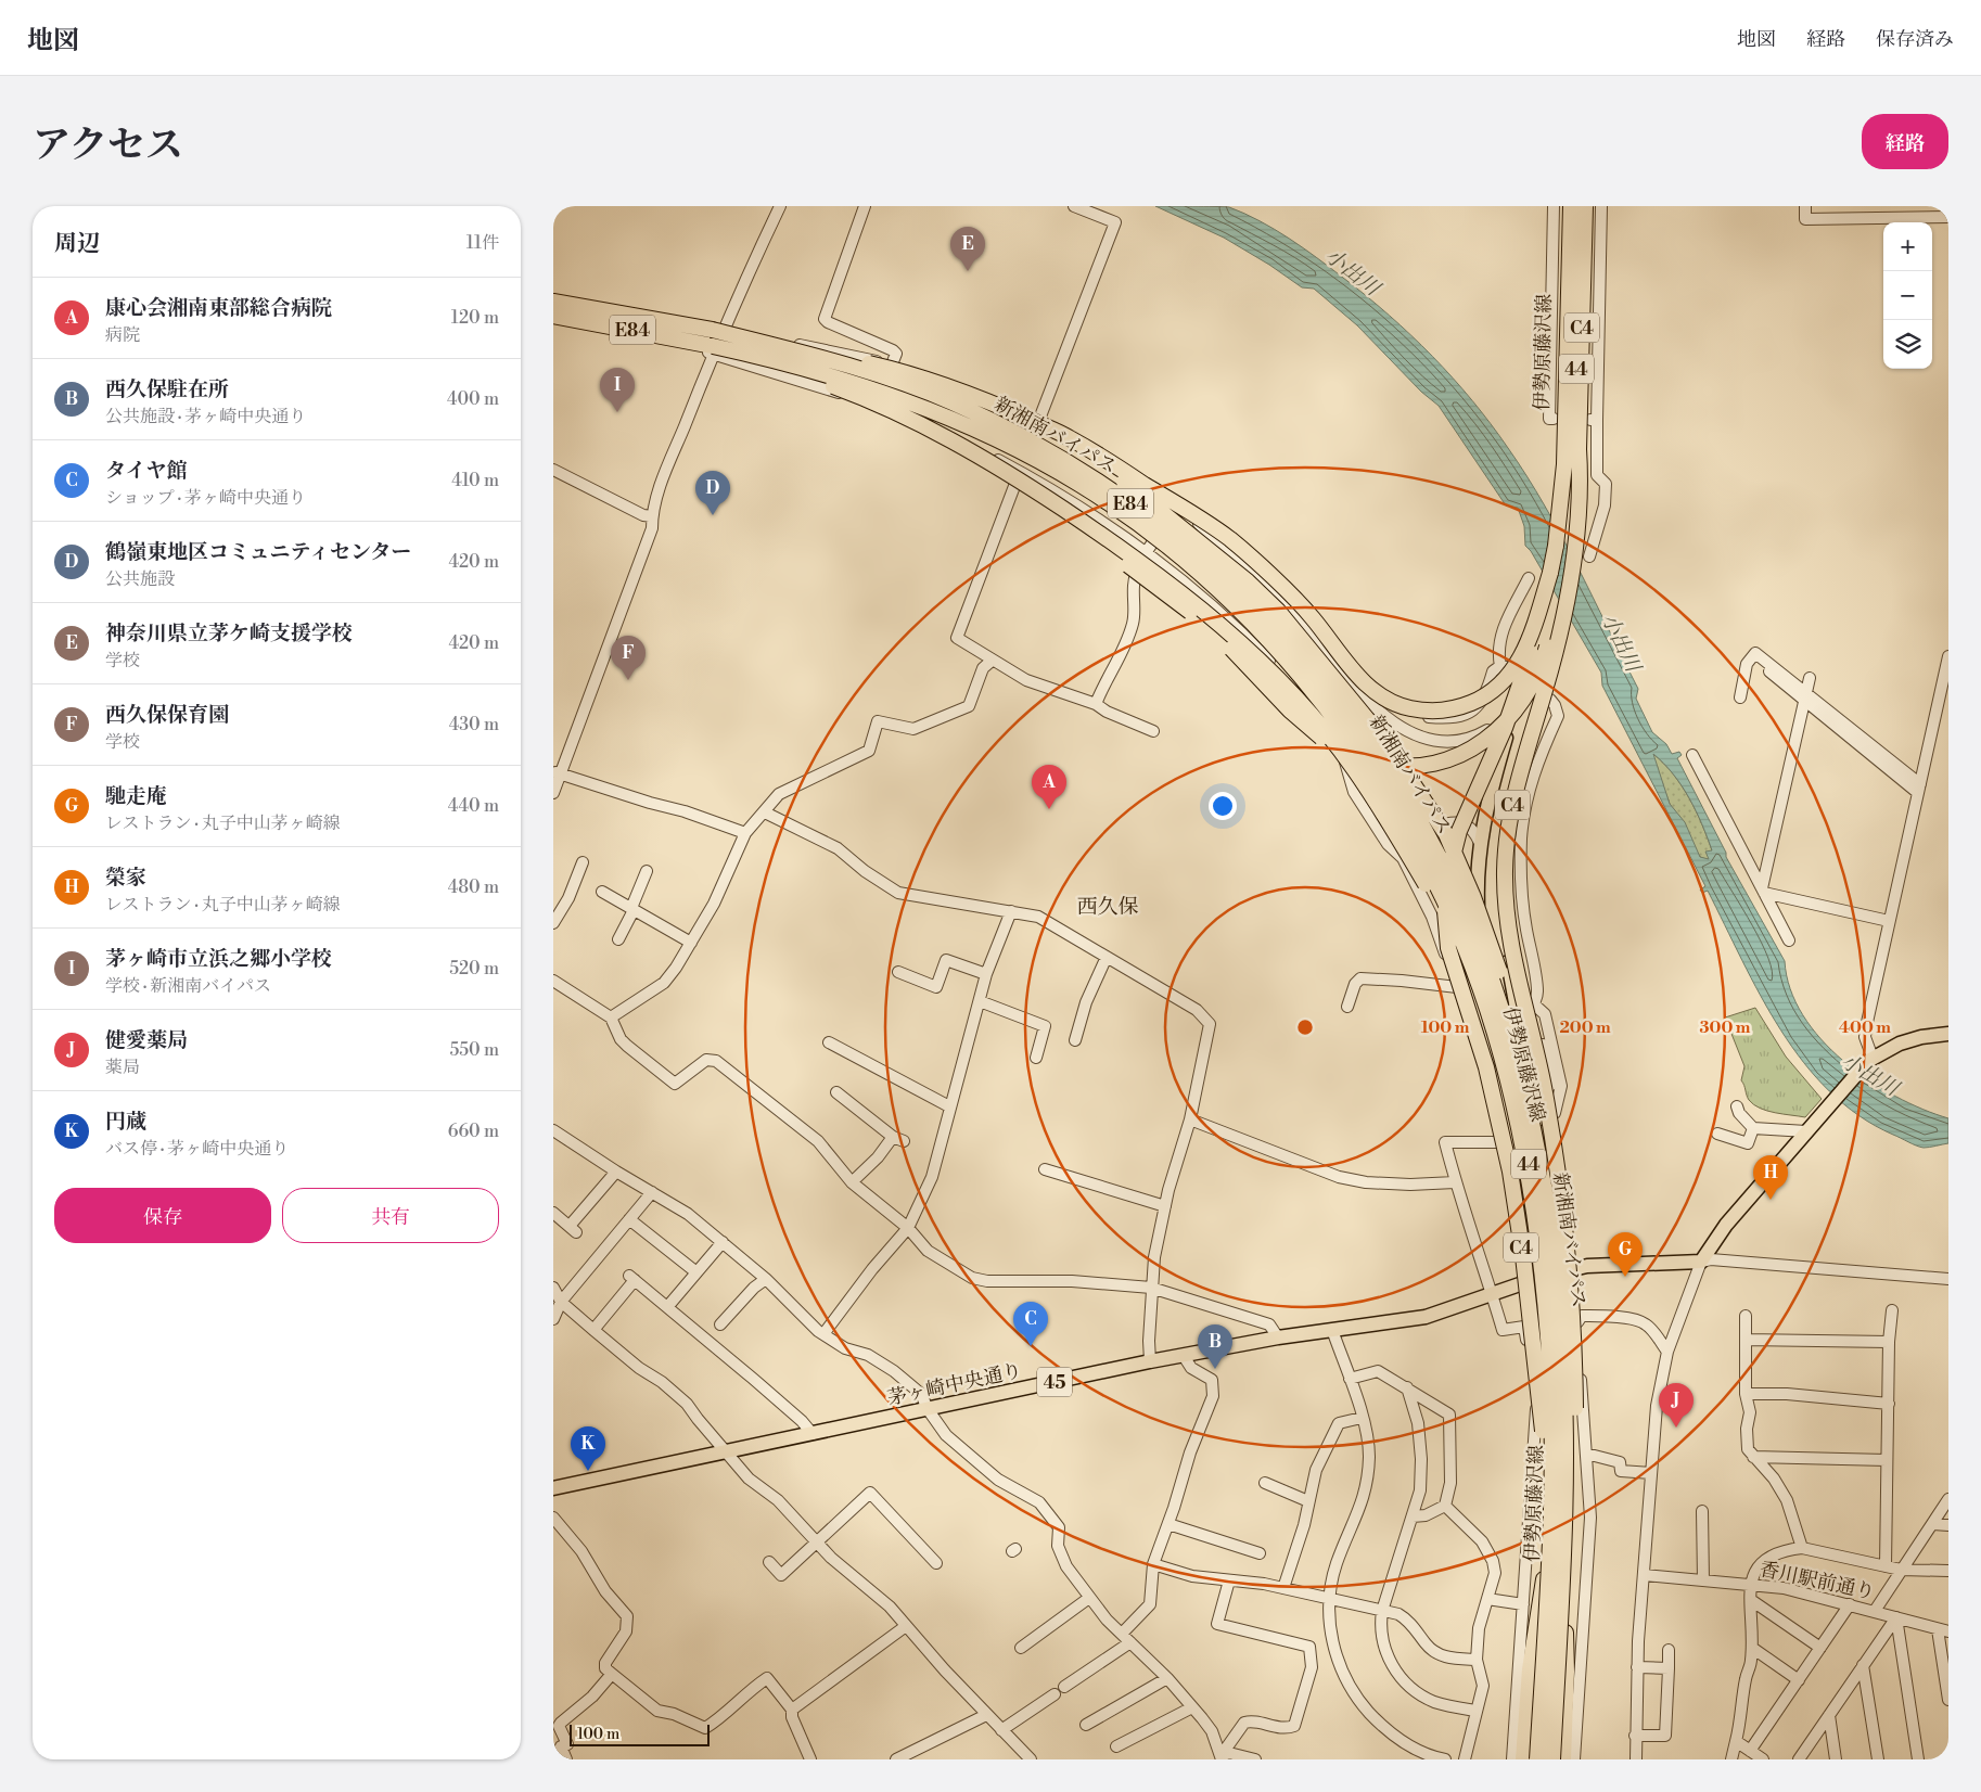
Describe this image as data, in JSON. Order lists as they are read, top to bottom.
{
  "streets": {
    "highway": ["C4", "E84", "新湘南バイパス"],
    "main road": [
      "伊勢原藤沢線",
      "44",
      "45",
      "茅ヶ崎中央通り"
    ],
    "street": ["香川駅前通り"]
  },
  "crossings": [
    ["C4", "E84"],
    ["C4", "伊勢原藤沢線"],
    ["C4", "新湘南バイパス"],
    ["E84", "新湘南バイパス"],
    ["伊勢原藤沢線", "新湘南バイパス"],
    ["伊勢原藤沢線", "45"],
    ["伊勢原藤沢線", "茅ヶ崎中央通り"],
    ["45", "茅ヶ崎中央通り"]
  ],
  "districts": ["西久保"],
  "water": ["小出川"],
  "scale_bar": "100 m",
  "page": {
    "header": "地図",
    "nav": ["地図", "経路", "保存済み"],
    "title": "アクセス",
    "buttons": [
      "経路",
      ["保存", "共有"]
    ],
    "heading": ["周辺", "11件"],
    "map_buttons": ["+", "−"],
    "pins": [
      "E",
      "I",
      "D",
      "F",
      "A",
      "H",
      "G",
      "C",
      "B",
      "J",
      "K"
    ],
    "list": [
      {
        "mark": "A",
        "name": "康心会湘南東部総合病院",
        "note": "病院",
        "value": "120 m"
      },
      {
        "mark": "B",
        "name": "西久保駐在所",
        "note": "公共施設 · 茅ヶ崎中央通り",
        "value": "400 m"
      },
      {
        "mark": "C",
        "name": "タイヤ館",
        "note": "ショップ · 茅ヶ崎中央通り",
        "value": "410 m"
      },
      {
        "mark": "D",
        "name": "鶴嶺東地区コミュニティセンター",
        "note": "公共施設",
        "value": "420 m"
      },
      {
        "mark": "E",
        "name": "神奈川県立茅ケ崎支援学校",
        "note": "学校",
        "value": "420 m"
      },
      {
        "mark": "F",
        "name": "西久保保育園",
        "note": "学校",
        "value": "430 m"
      },
      {
        "mark": "G",
        "name": "馳走庵",
        "note": "レストラン · 丸子中山茅ヶ崎線",
        "value": "440 m"
      },
      {
        "mark": "H",
        "name": "榮家",
        "note": "レストラン · 丸子中山茅ヶ崎線",
        "value": "480 m"
      },
      {
        "mark": "I",
        "name": "茅ヶ崎市立浜之郷小学校",
        "note": "学校 · 新湘南バイパス",
        "value": "520 m"
      },
      {
        "mark": "J",
        "name": "健愛薬局",
        "note": "薬局",
        "value": "550 m"
      },
      {
        "mark": "K",
        "name": "円蔵",
        "note": "バス停 · 茅ヶ崎中央通り",
        "value": "660 m"
      }
    ],
    "scale": "100 m"
  },
  "rings": [
    "100 m",
    "200 m",
    "300 m",
    "400 m"
  ]
}
